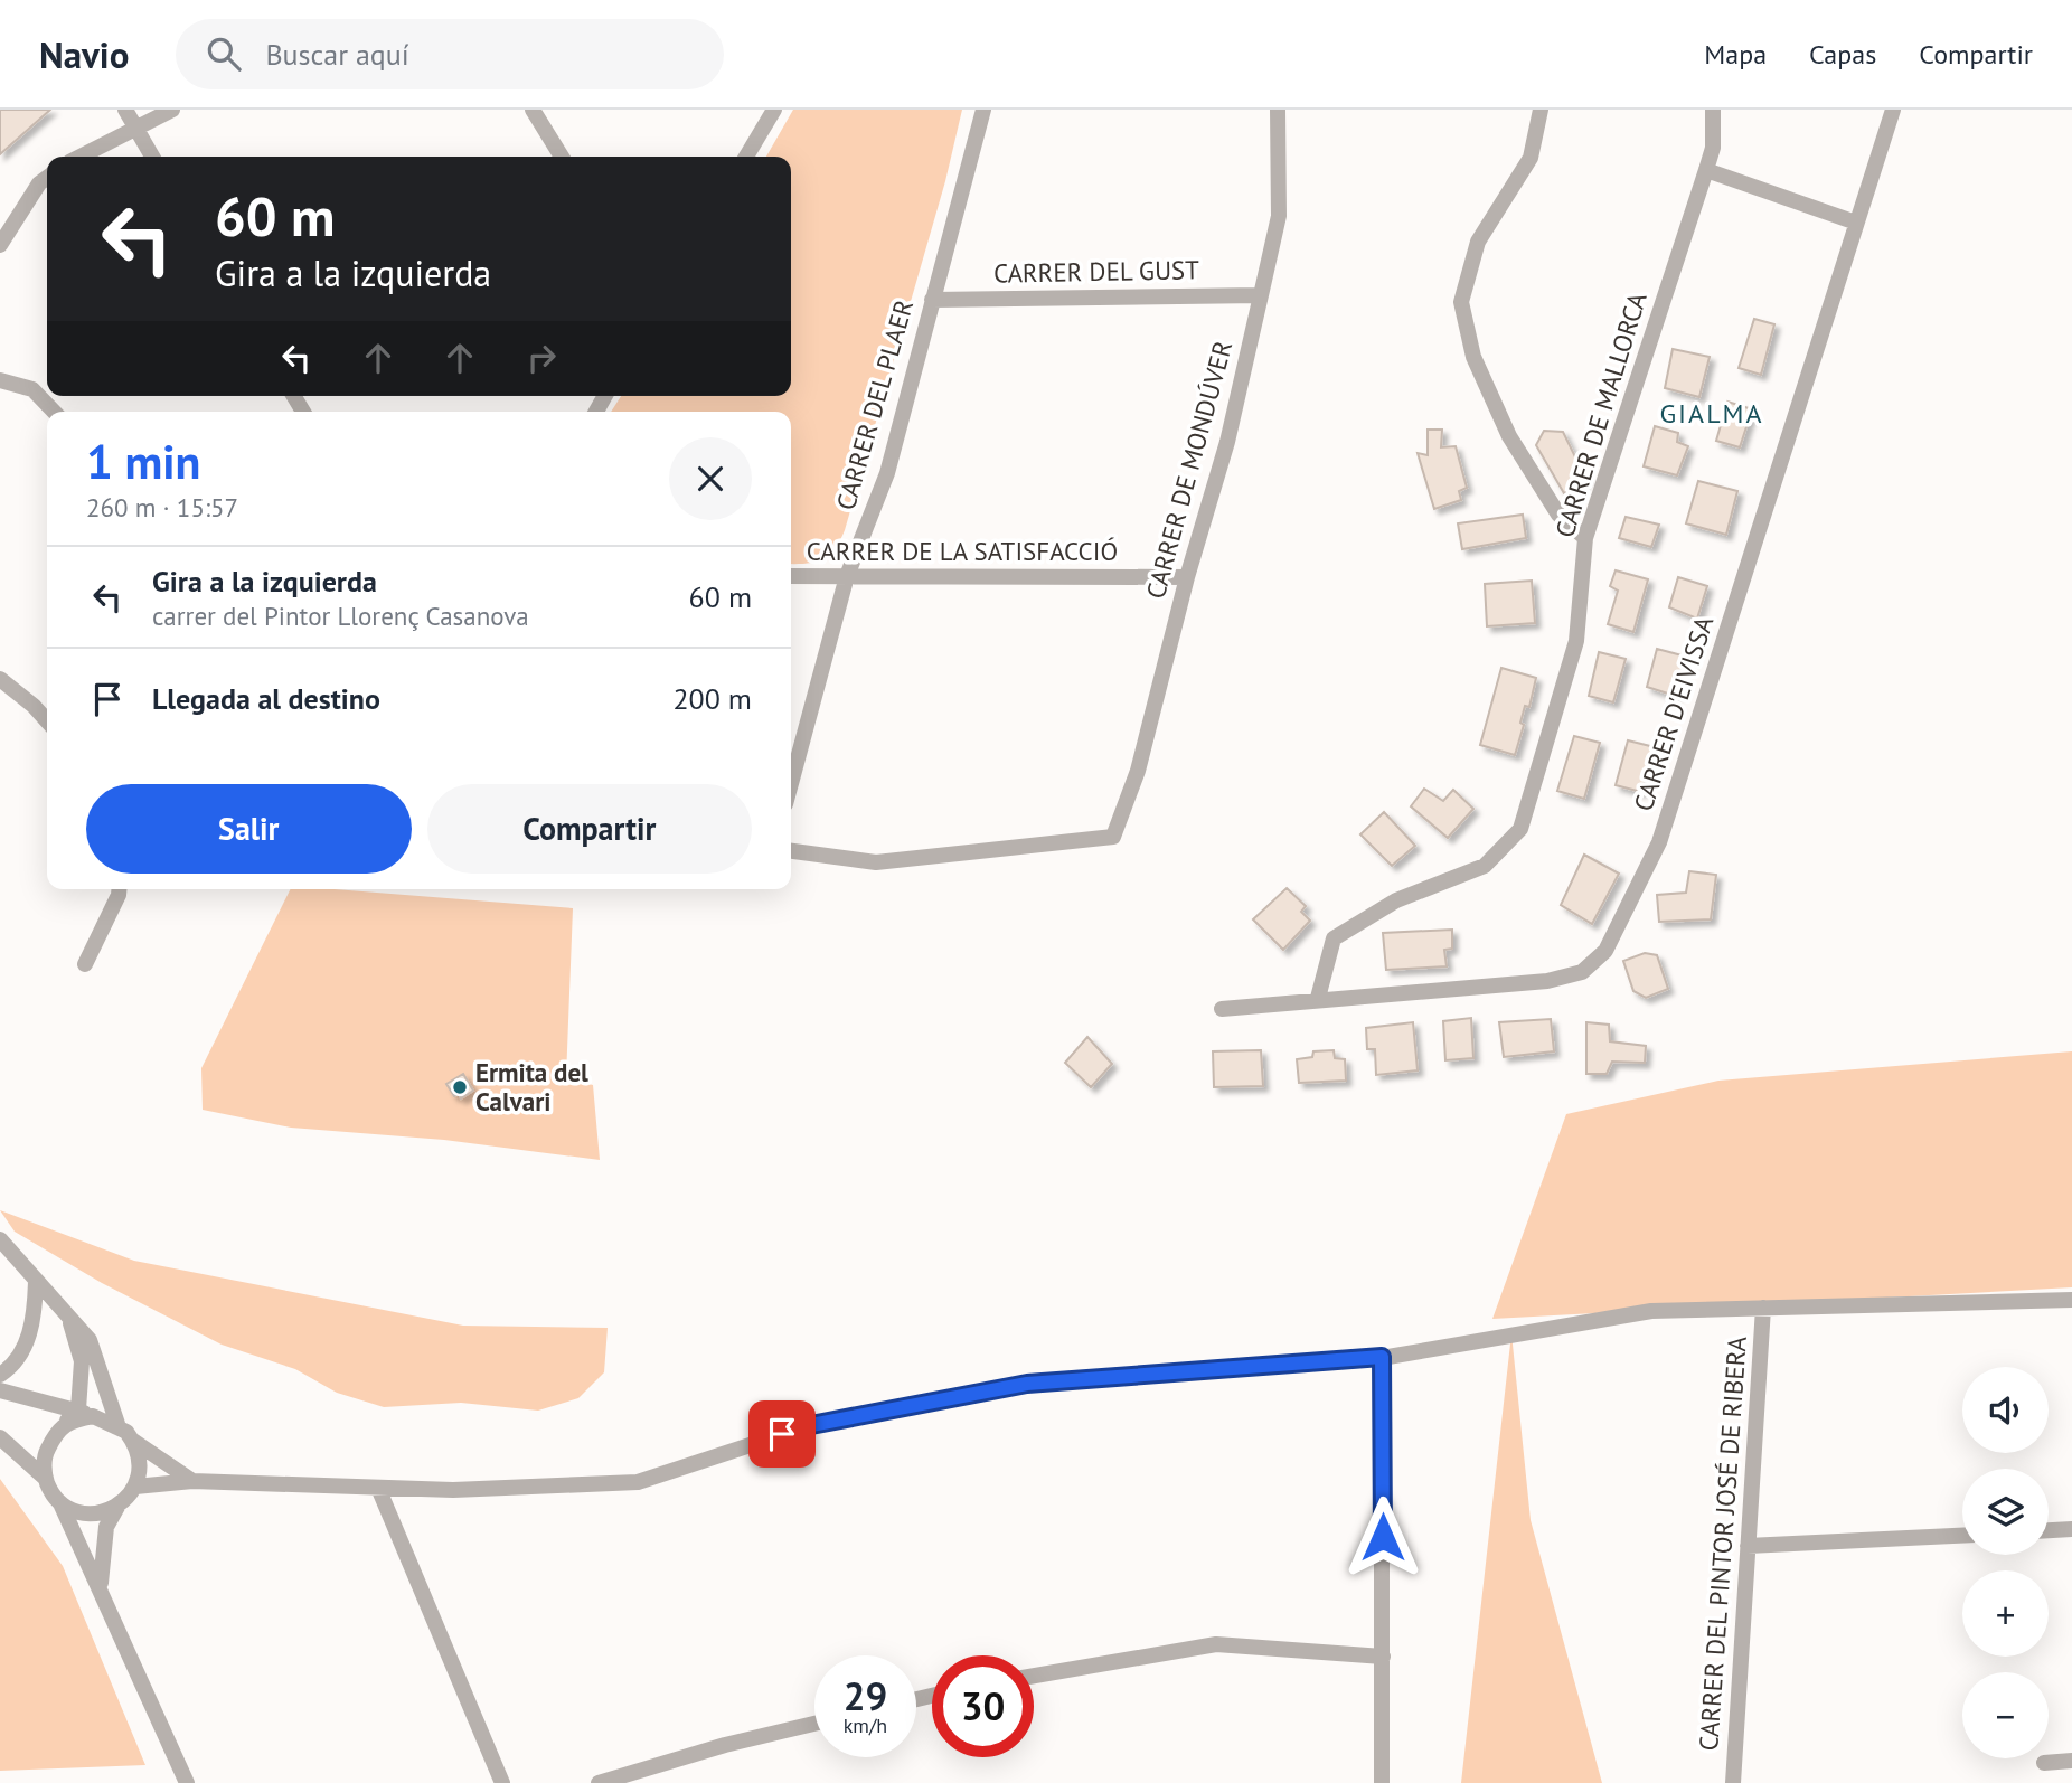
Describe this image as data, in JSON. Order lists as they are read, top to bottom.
{
  "streets": {
    "street": [
      "CARRER DEL GUST",
      "CARRER DEL PLAER",
      "CARRER DE MALLORCA",
      "CARRER DE MONDÚVER",
      "CARRER DE LA SATISFACCIÓ",
      "CARRER D'EIVISSA",
      "CARRER DEL PINTOR JOSÉ DE RIBERA"
    ]
  },
  "crossings": [
    ["CARRER DEL GUST", "CARRER DEL PLAER"],
    ["CARRER DEL GUST", "CARRER DE MONDÚVER"],
    ["CARRER DEL PLAER", "CARRER DE LA SATISFACCIÓ"],
    ["CARRER DE MALLORCA", "CARRER D'EIVISSA"],
    ["CARRER DE MONDÚVER", "CARRER DE LA SATISFACCIÓ"]
  ],
  "districts": ["GIALMA"],
  "places": ["Ermita del Calvari"],
  "page": {
    "header": "Navio",
    "search": "Buscar aquí",
    "nav": ["Mapa", "Capas", "Compartir"],
    "turn": ["60 m", "Gira a la izquierda"],
    "heading": ["1 min", "260 m · 15:57"],
    "list": [
      {
        "name": "Gira a la izquierda",
        "note": "carrer del Pintor Llorenç Casanova",
        "value": "60 m"
      },
      {
        "name": "Llegada al destino",
        "value": "200 m"
      }
    ],
    "buttons": ["Salir", "Compartir"],
    "map_buttons": ["+", "−"],
    "speed": "29 km/h",
    "limit": "30"
  }
}
